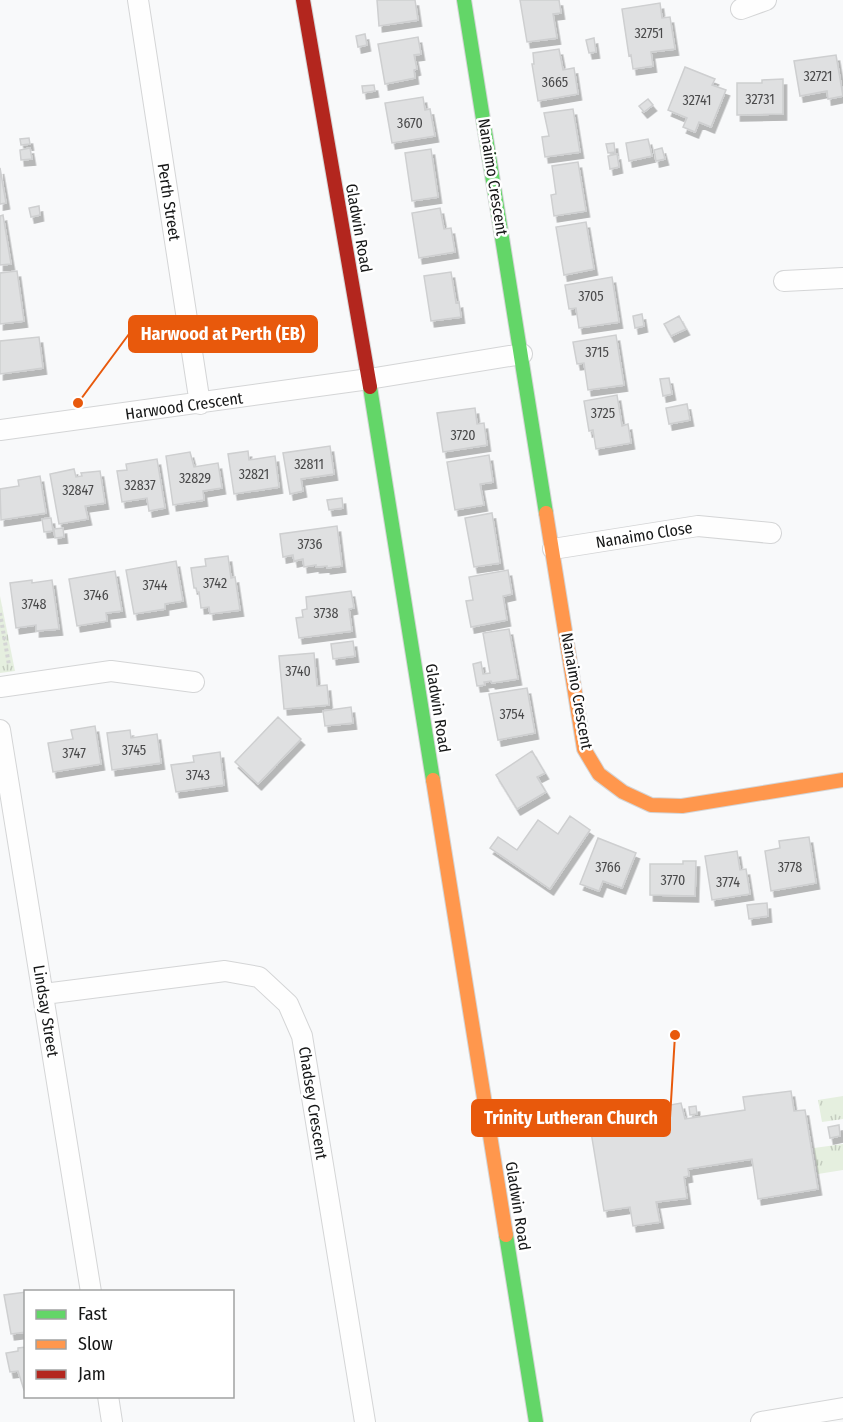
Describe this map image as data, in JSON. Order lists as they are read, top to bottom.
{
  "streets": {
    "main road": ["Nanaimo Crescent", "Gladwin Road"],
    "street": [
      "Perth Street",
      "Harwood Crescent",
      "Nanaimo Close",
      "Lindsay Street",
      "Chadsey Crescent"
    ]
  },
  "crossings": [
    ["Nanaimo Crescent", "Nanaimo Close"],
    ["Perth Street", "Harwood Crescent"],
    ["Gladwin Road", "Harwood Crescent"],
    ["Lindsay Street", "Chadsey Crescent"]
  ],
  "places": ["Harwood at Perth (EB)", "Trinity Lutheran Church"],
  "house_numbers": [
    "32751",
    "32721",
    "3665",
    "32731",
    "32741",
    "3670",
    "3705",
    "3715",
    "3725",
    "3720",
    "32811",
    "32821",
    "32829",
    "32837",
    "32847",
    "3736",
    "3742",
    "3744",
    "3746",
    "3748",
    "3738",
    "3740",
    "3754",
    "3745",
    "3747",
    "3743",
    "3766",
    "3778",
    "3770",
    "3774"
  ],
  "legend": ["Fast", "Slow", "Jam"]
}
